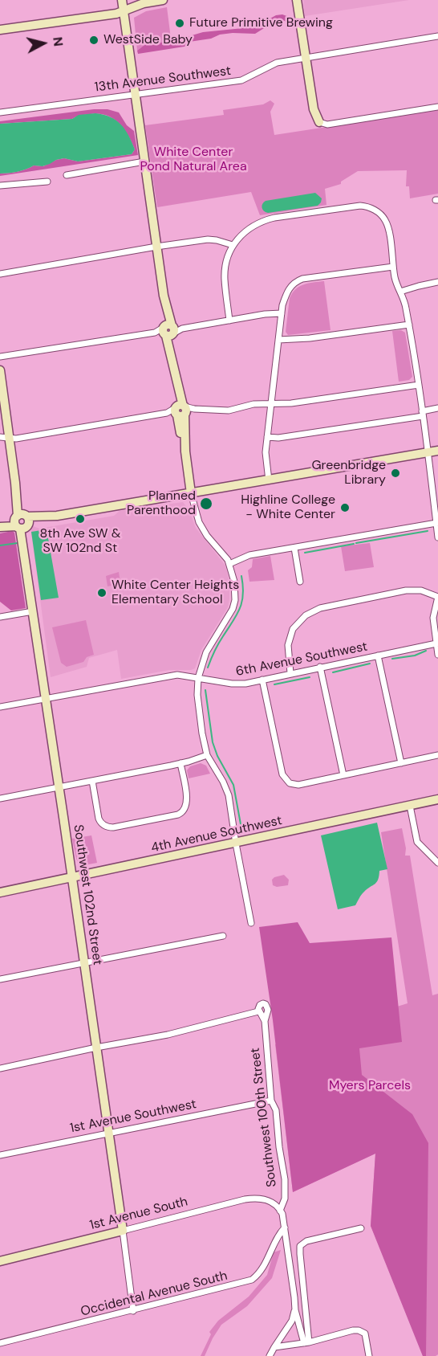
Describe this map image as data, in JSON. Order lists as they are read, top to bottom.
{
  "streets": {
    "street": [
      "13th Avenue Southwest",
      "6th Avenue Southwest",
      "4th Avenue Southwest",
      "Southwest 102nd Street",
      "1st Avenue Southwest",
      "Southwest 100th Street",
      "1st Avenue South",
      "Occidental Avenue South"
    ]
  },
  "crossings": [
    ["6th Avenue Southwest", "Southwest 102nd Street"],
    ["4th Avenue Southwest", "Southwest 102nd Street"],
    ["Southwest 102nd Street", "1st Avenue Southwest"],
    ["Southwest 102nd Street", "1st Avenue South"],
    ["1st Avenue Southwest", "Southwest 100th Street"],
    ["Southwest 100th Street", "1st Avenue South"]
  ],
  "parks": ["White Center Pond Natural Area", "Myers Parcels"],
  "places": [
    "Future Primitive Brewing",
    "WestSide Baby",
    "Greenbridge Library",
    "Planned Parenthood",
    "Highline College - White Center",
    "8th Ave SW & SW 102nd St",
    "White Center Heights Elementary School"
  ],
  "north": "right"
}
